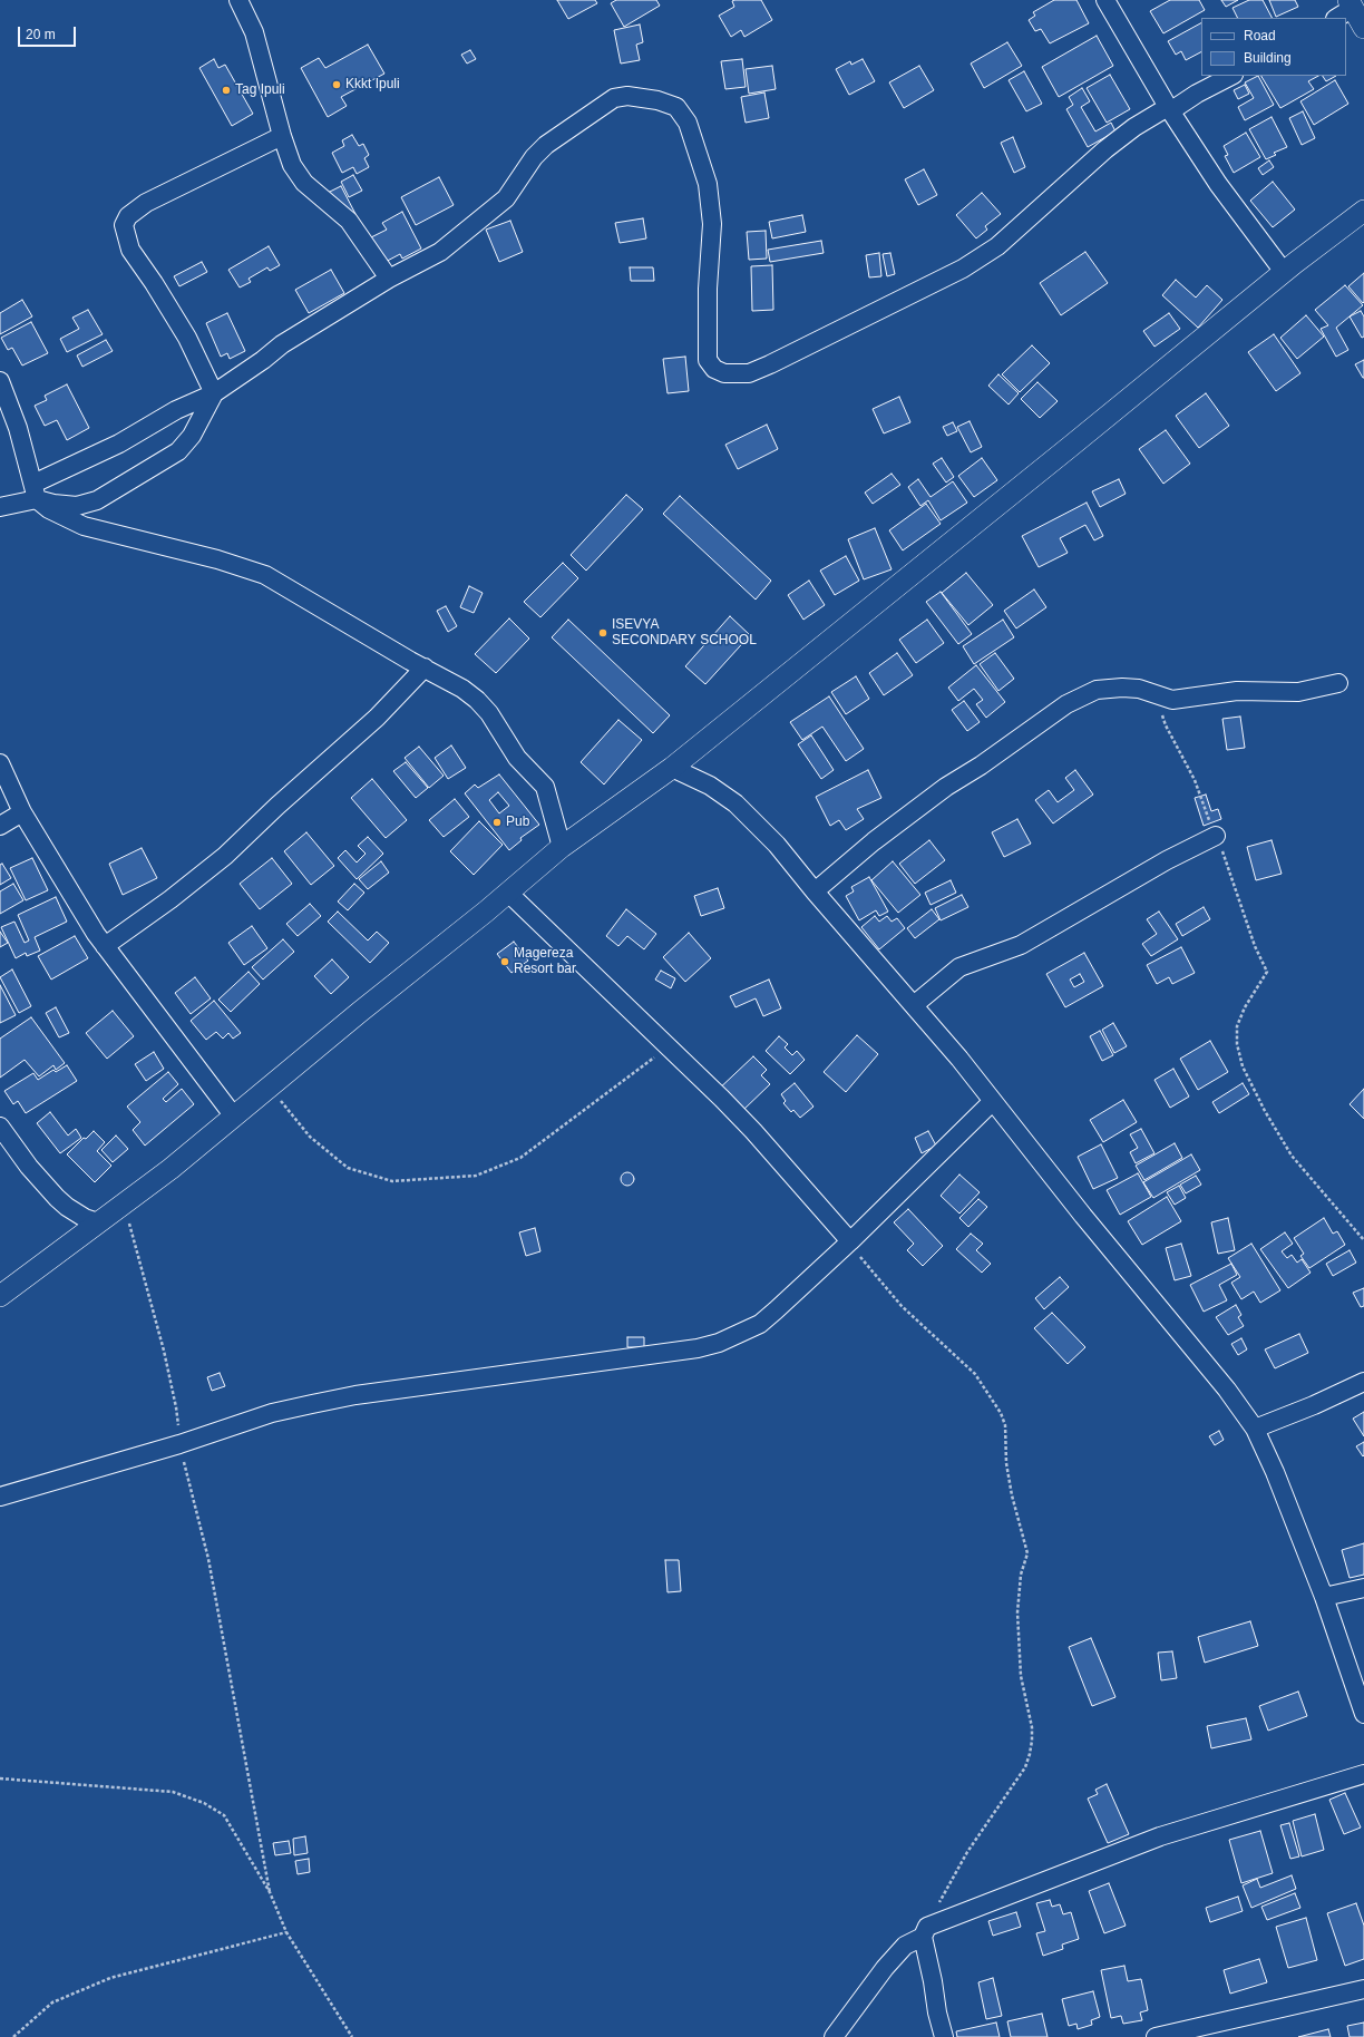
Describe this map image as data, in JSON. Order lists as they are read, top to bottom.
{
  "places": [
    "Kkkt Ipuli",
    "Tag Ipuli",
    "ISEVYA SECONDARY SCHOOL",
    "Pub",
    "Magereza Resort bar"
  ],
  "legend": ["Road", "Building"],
  "scale_bar": "20 m"
}
